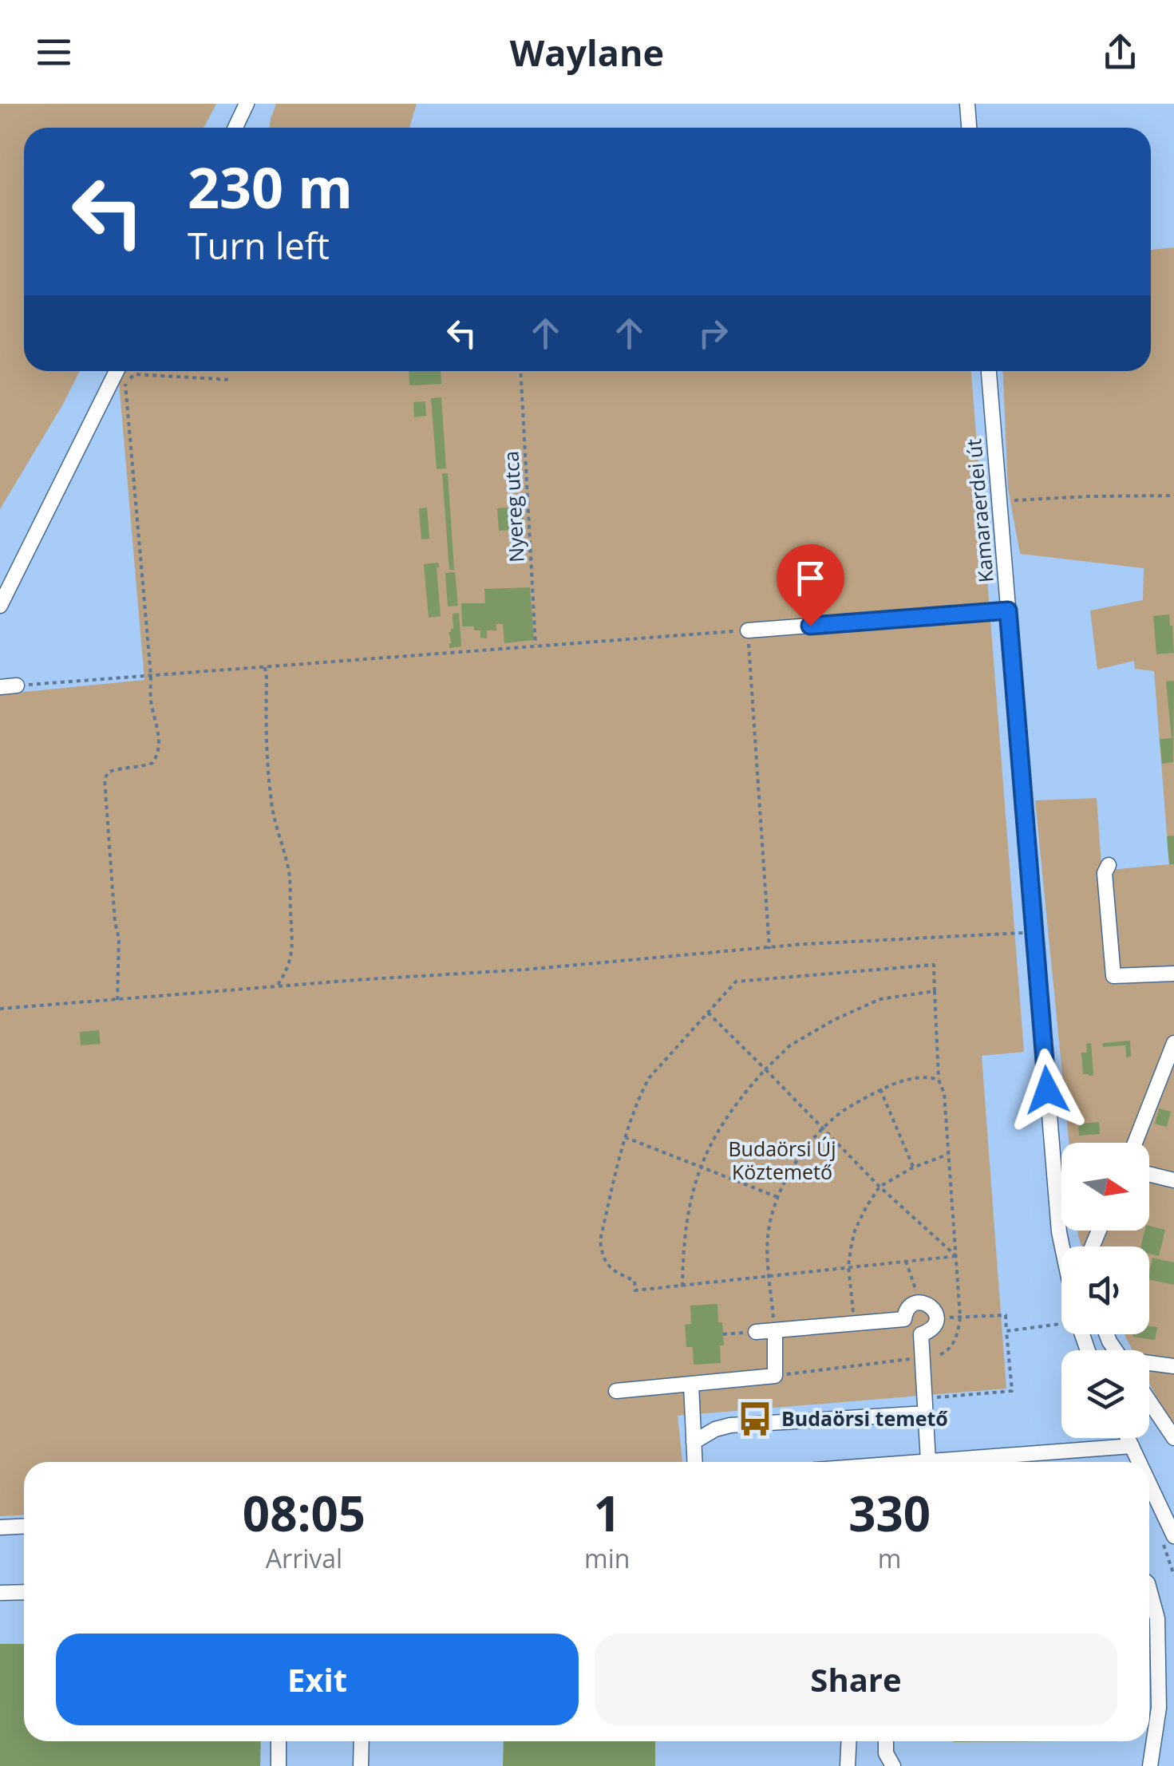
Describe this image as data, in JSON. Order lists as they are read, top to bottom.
{
  "streets": {
    "street": ["Kamaraerdei út"],
    "path": ["Nyereg utca"]
  },
  "parks": ["Budaörsi Új Köztemető"],
  "places": {
    "bus stop": ["Budaörsi temető"]
  },
  "north": "right",
  "page": {
    "header": "Waylane",
    "turn": ["230 m", "Turn left"],
    "eta": [
      "08:05",
      "Arrival",
      "1",
      "min",
      "330",
      "m"
    ],
    "buttons": ["Exit", "Share"]
  }
}
